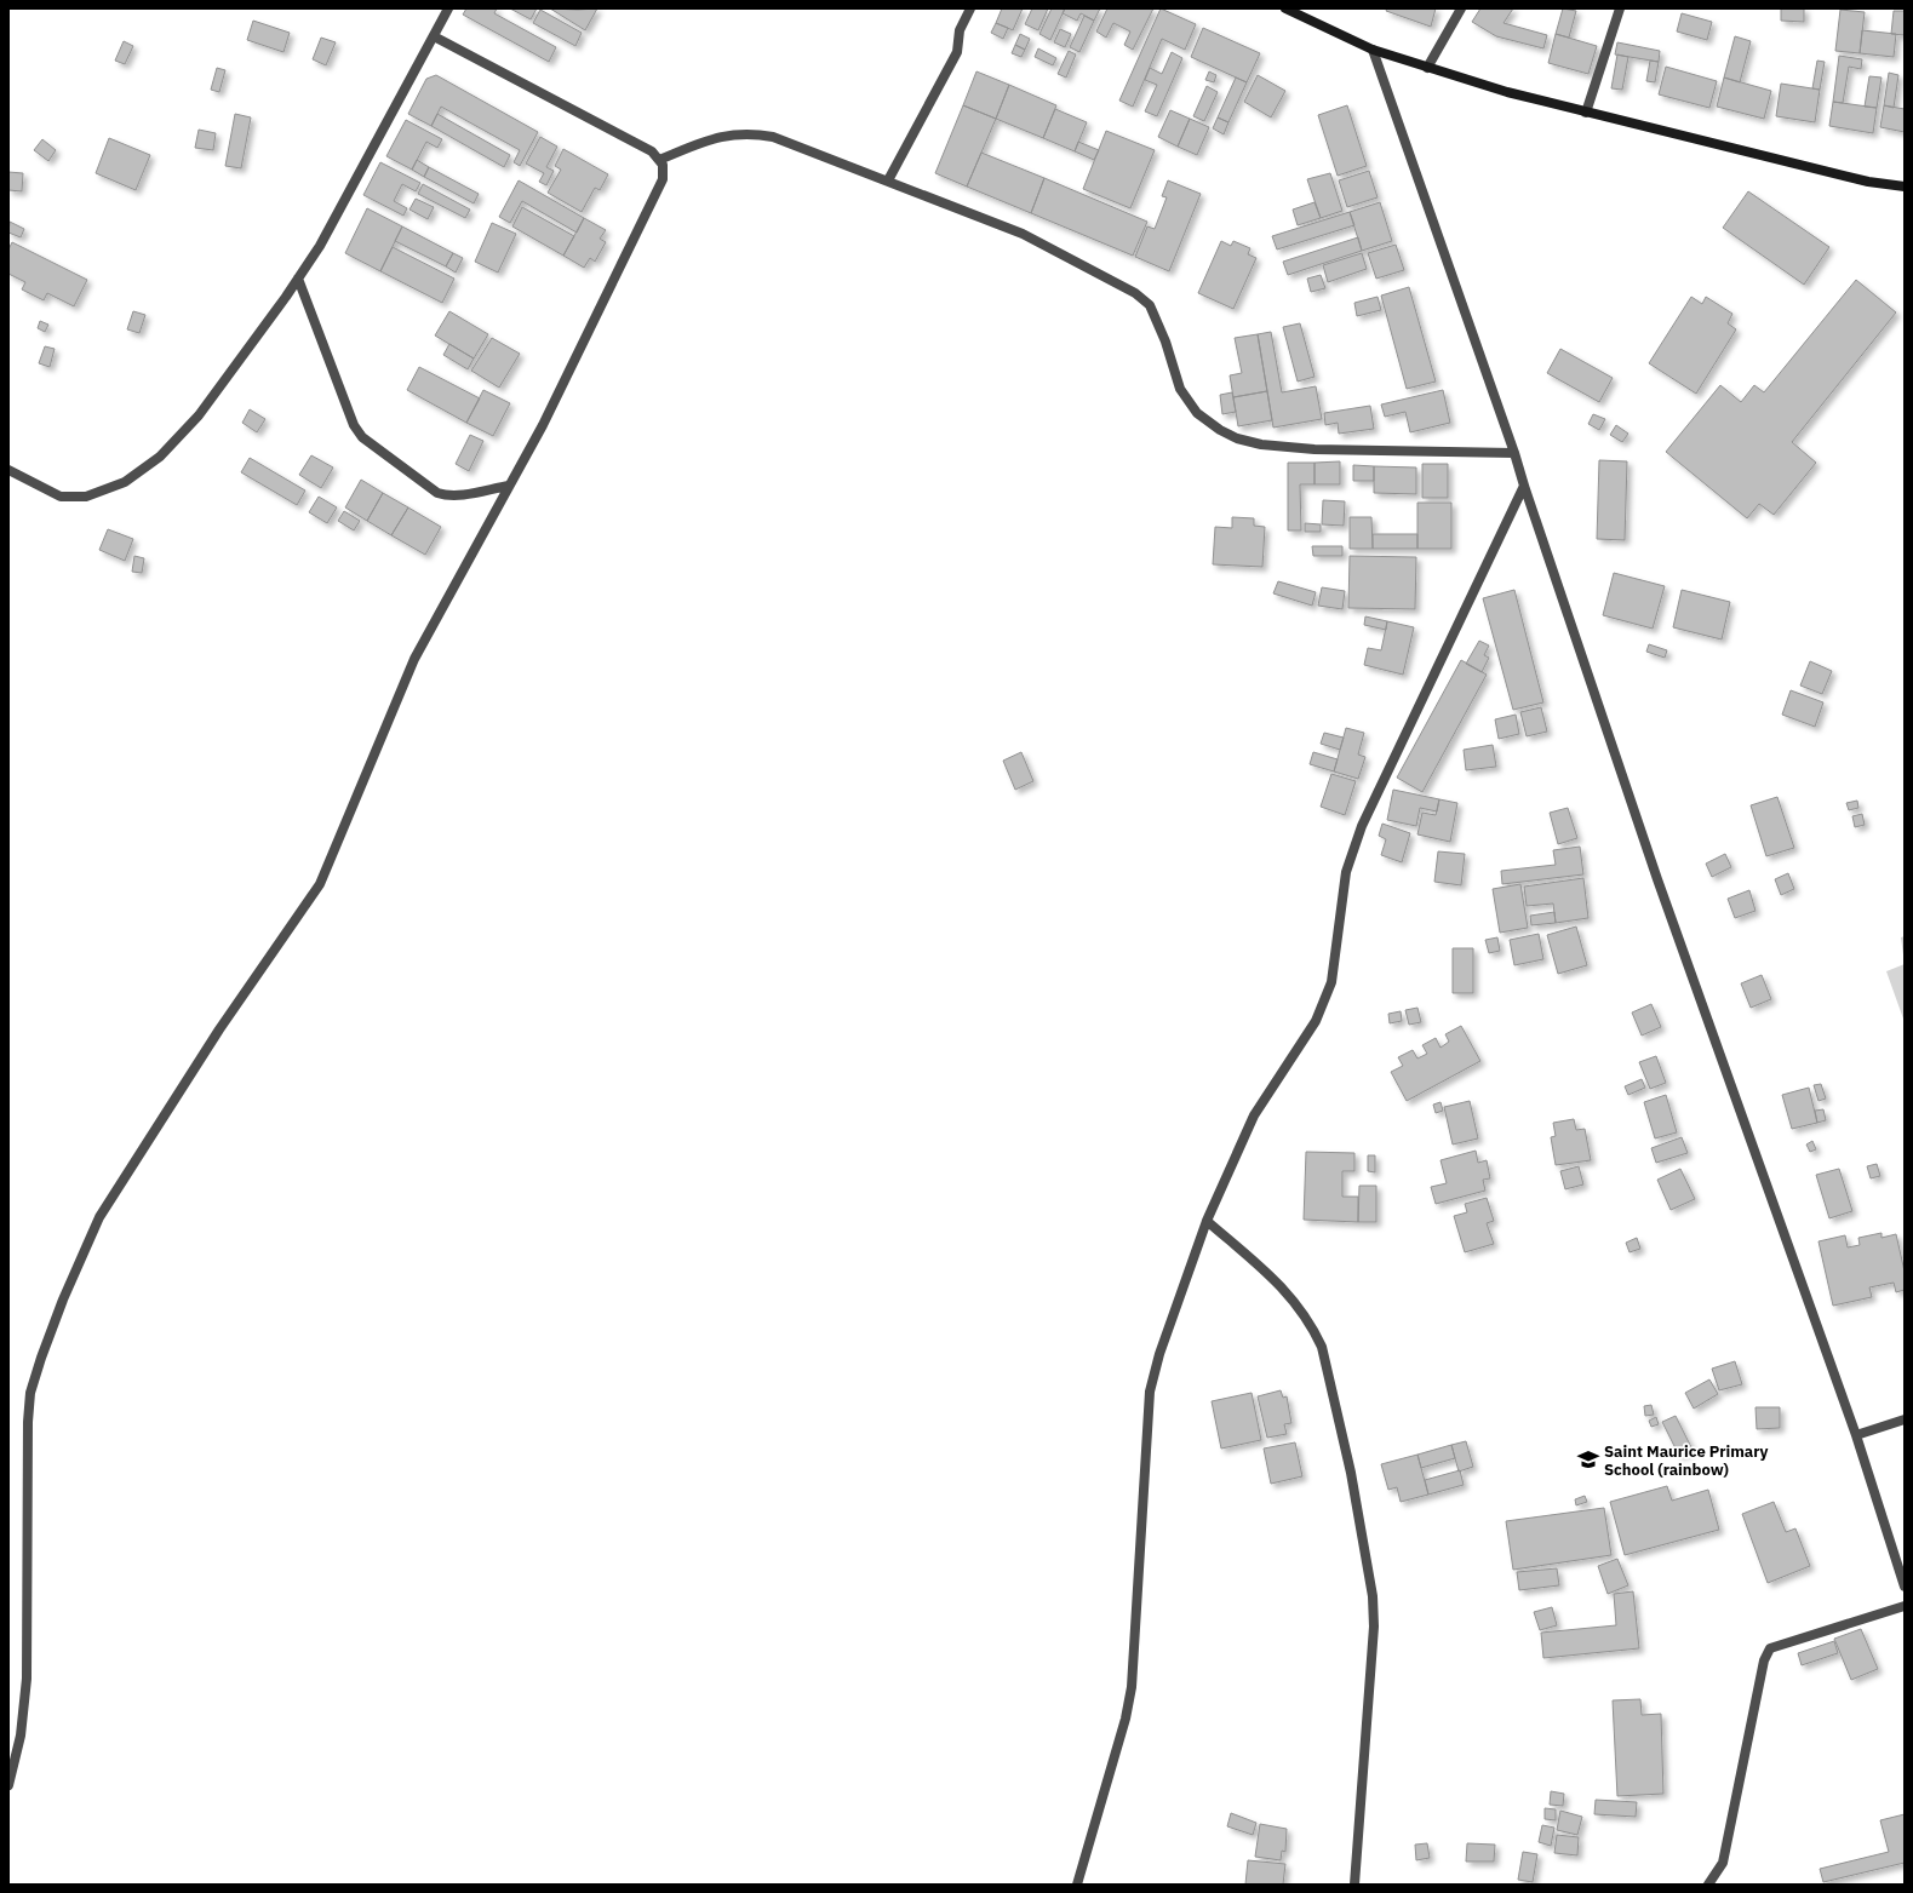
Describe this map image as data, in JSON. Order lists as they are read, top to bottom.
{
  "places": {
    "school or university": ["Saint Maurice Primary School (rainbow)"]
  }
}
